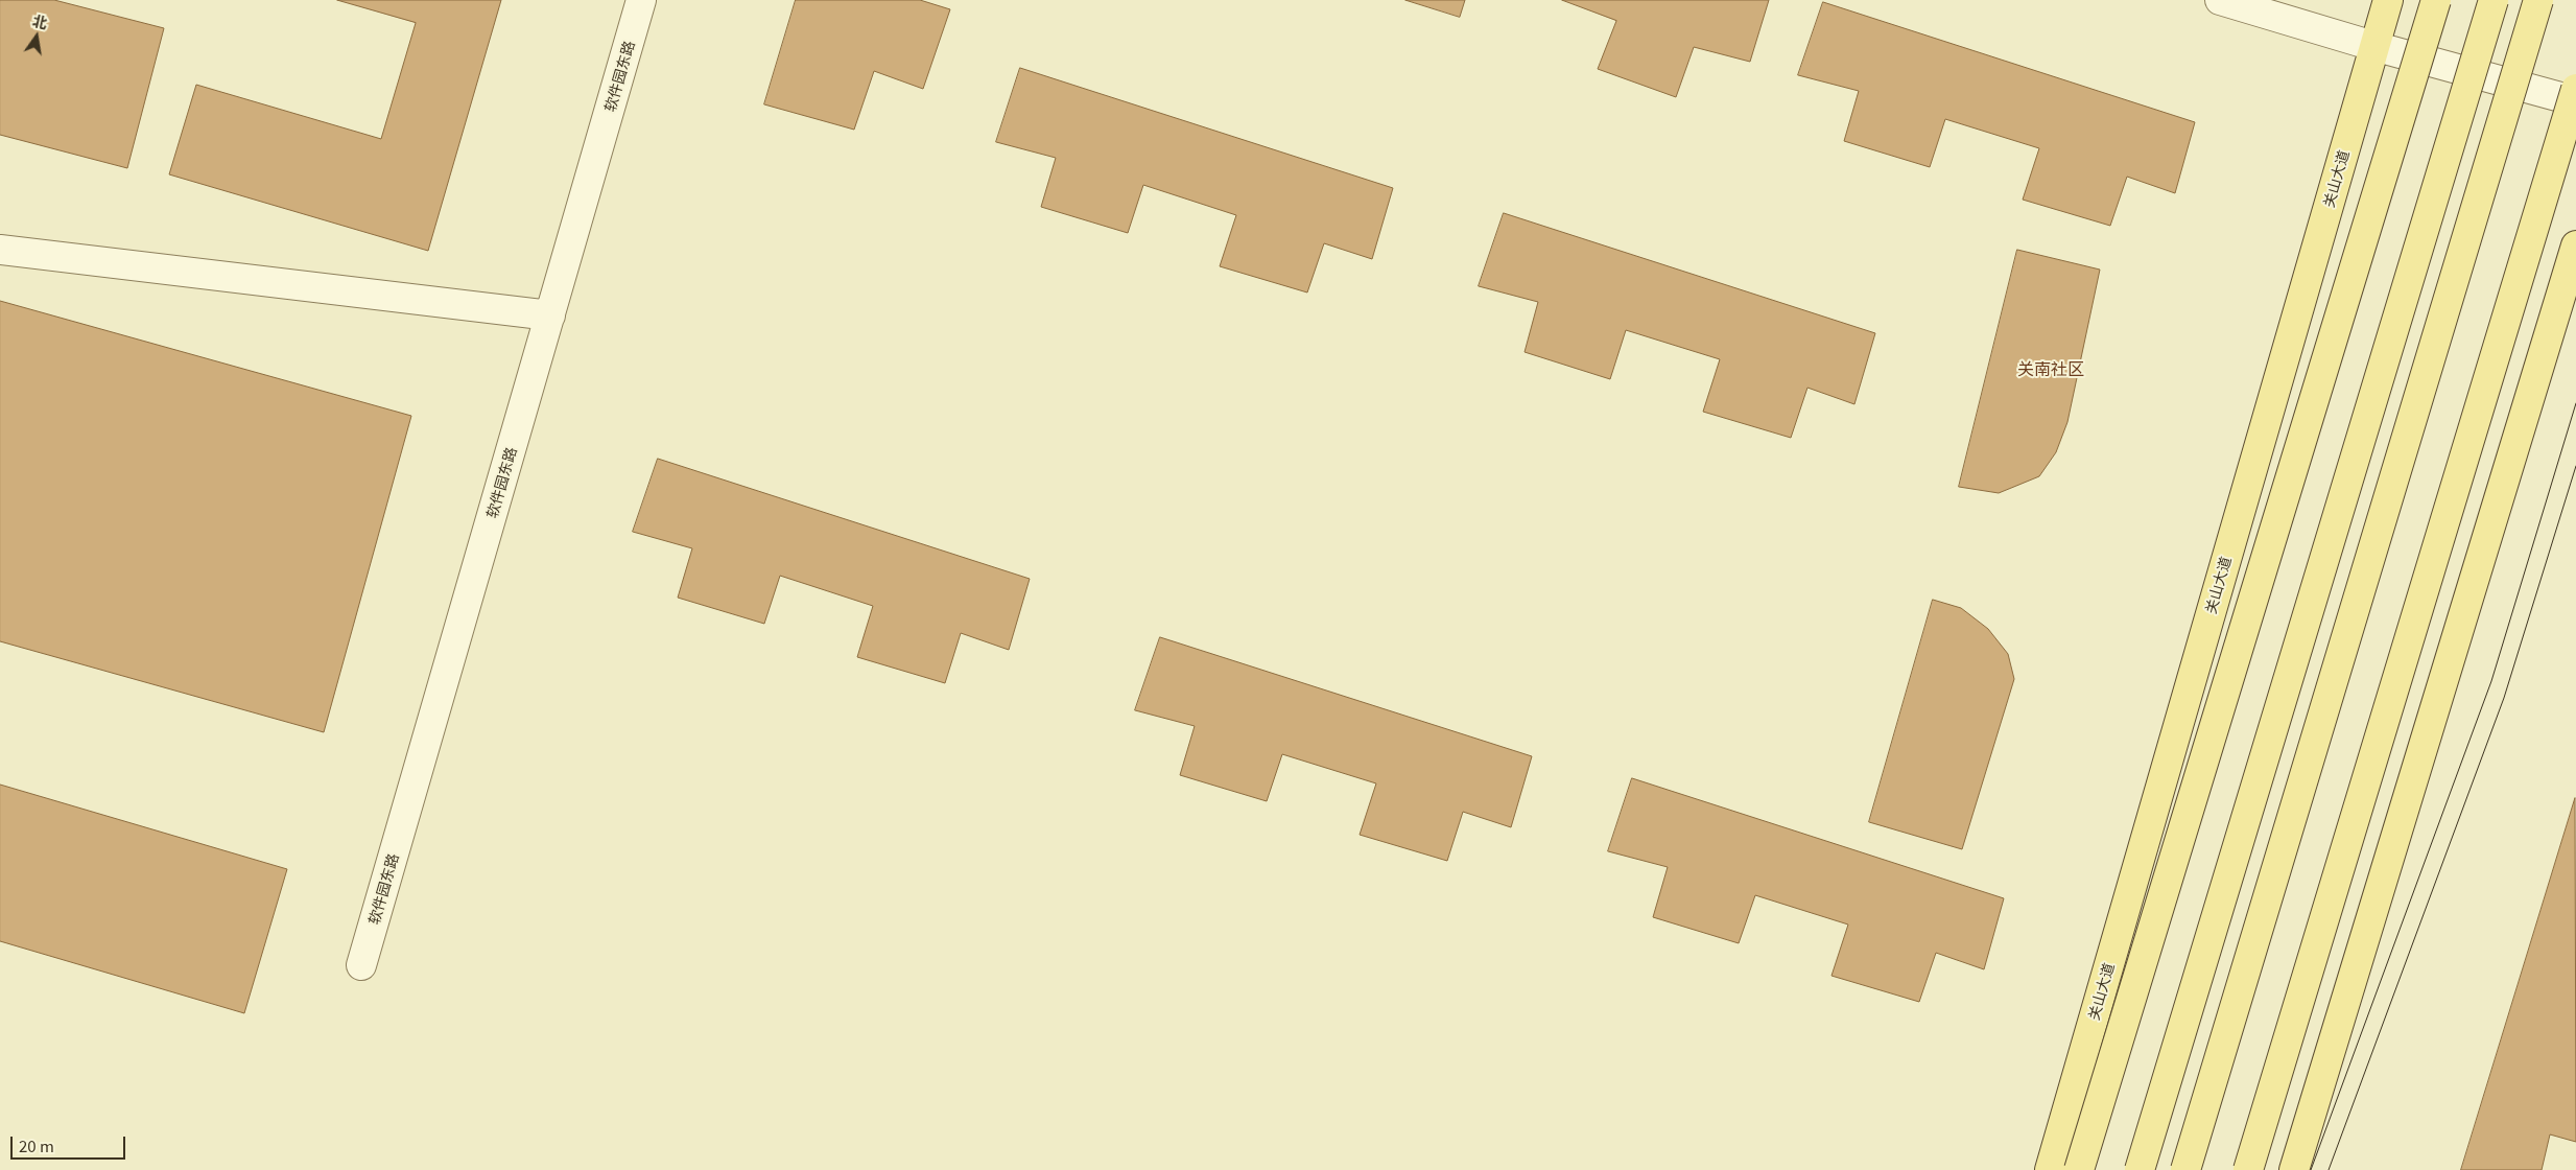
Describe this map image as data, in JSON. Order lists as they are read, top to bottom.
{
  "streets": {
    "main road": ["关山大道"],
    "street": ["软件园东路"]
  },
  "districts": ["关南社区"],
  "scale_bar": "20 m",
  "north": "top"
}
